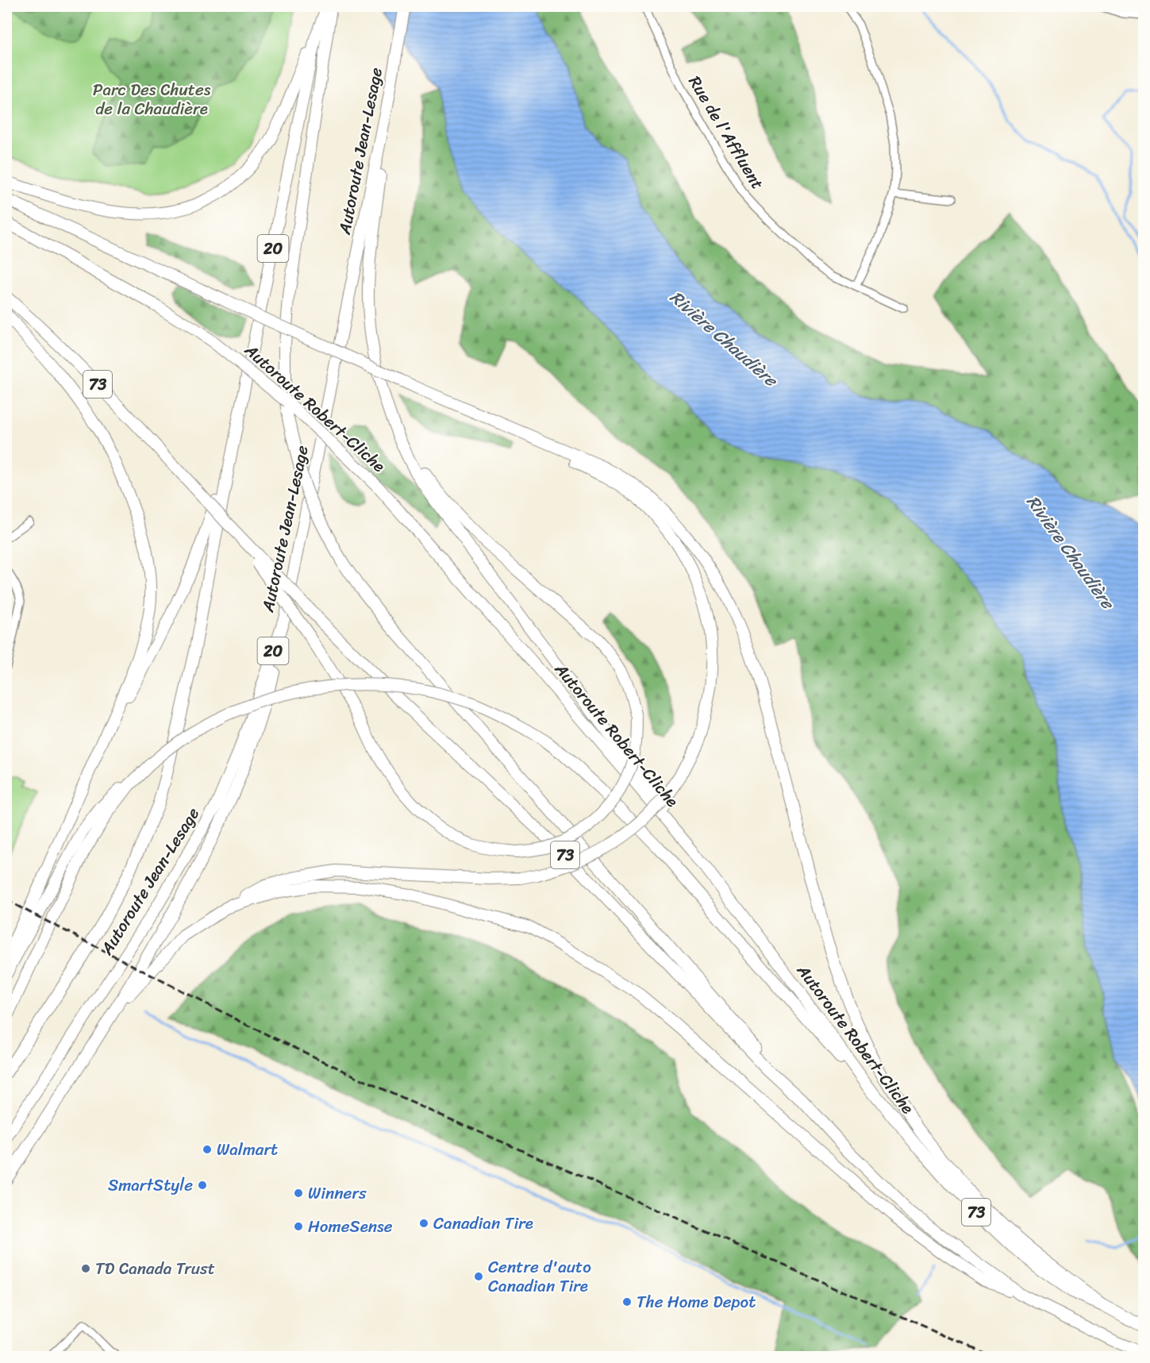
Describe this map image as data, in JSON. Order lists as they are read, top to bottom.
{
  "streets": {
    "highway": [
      "Autoroute Jean-Lesage",
      "20",
      "73",
      "Autoroute Robert-Cliche"
    ],
    "street": ["Rue de l'Affluent"]
  },
  "water": ["Rivière Chaudière"],
  "parks": ["Parc Des Chutes de la Chaudière"],
  "places": [
    "Walmart",
    "SmartStyle",
    "Winners",
    "Canadian Tire",
    "HomeSense",
    "TD Canada Trust",
    "Centre d'auto Canadian Tire",
    "The Home Depot"
  ]
}
